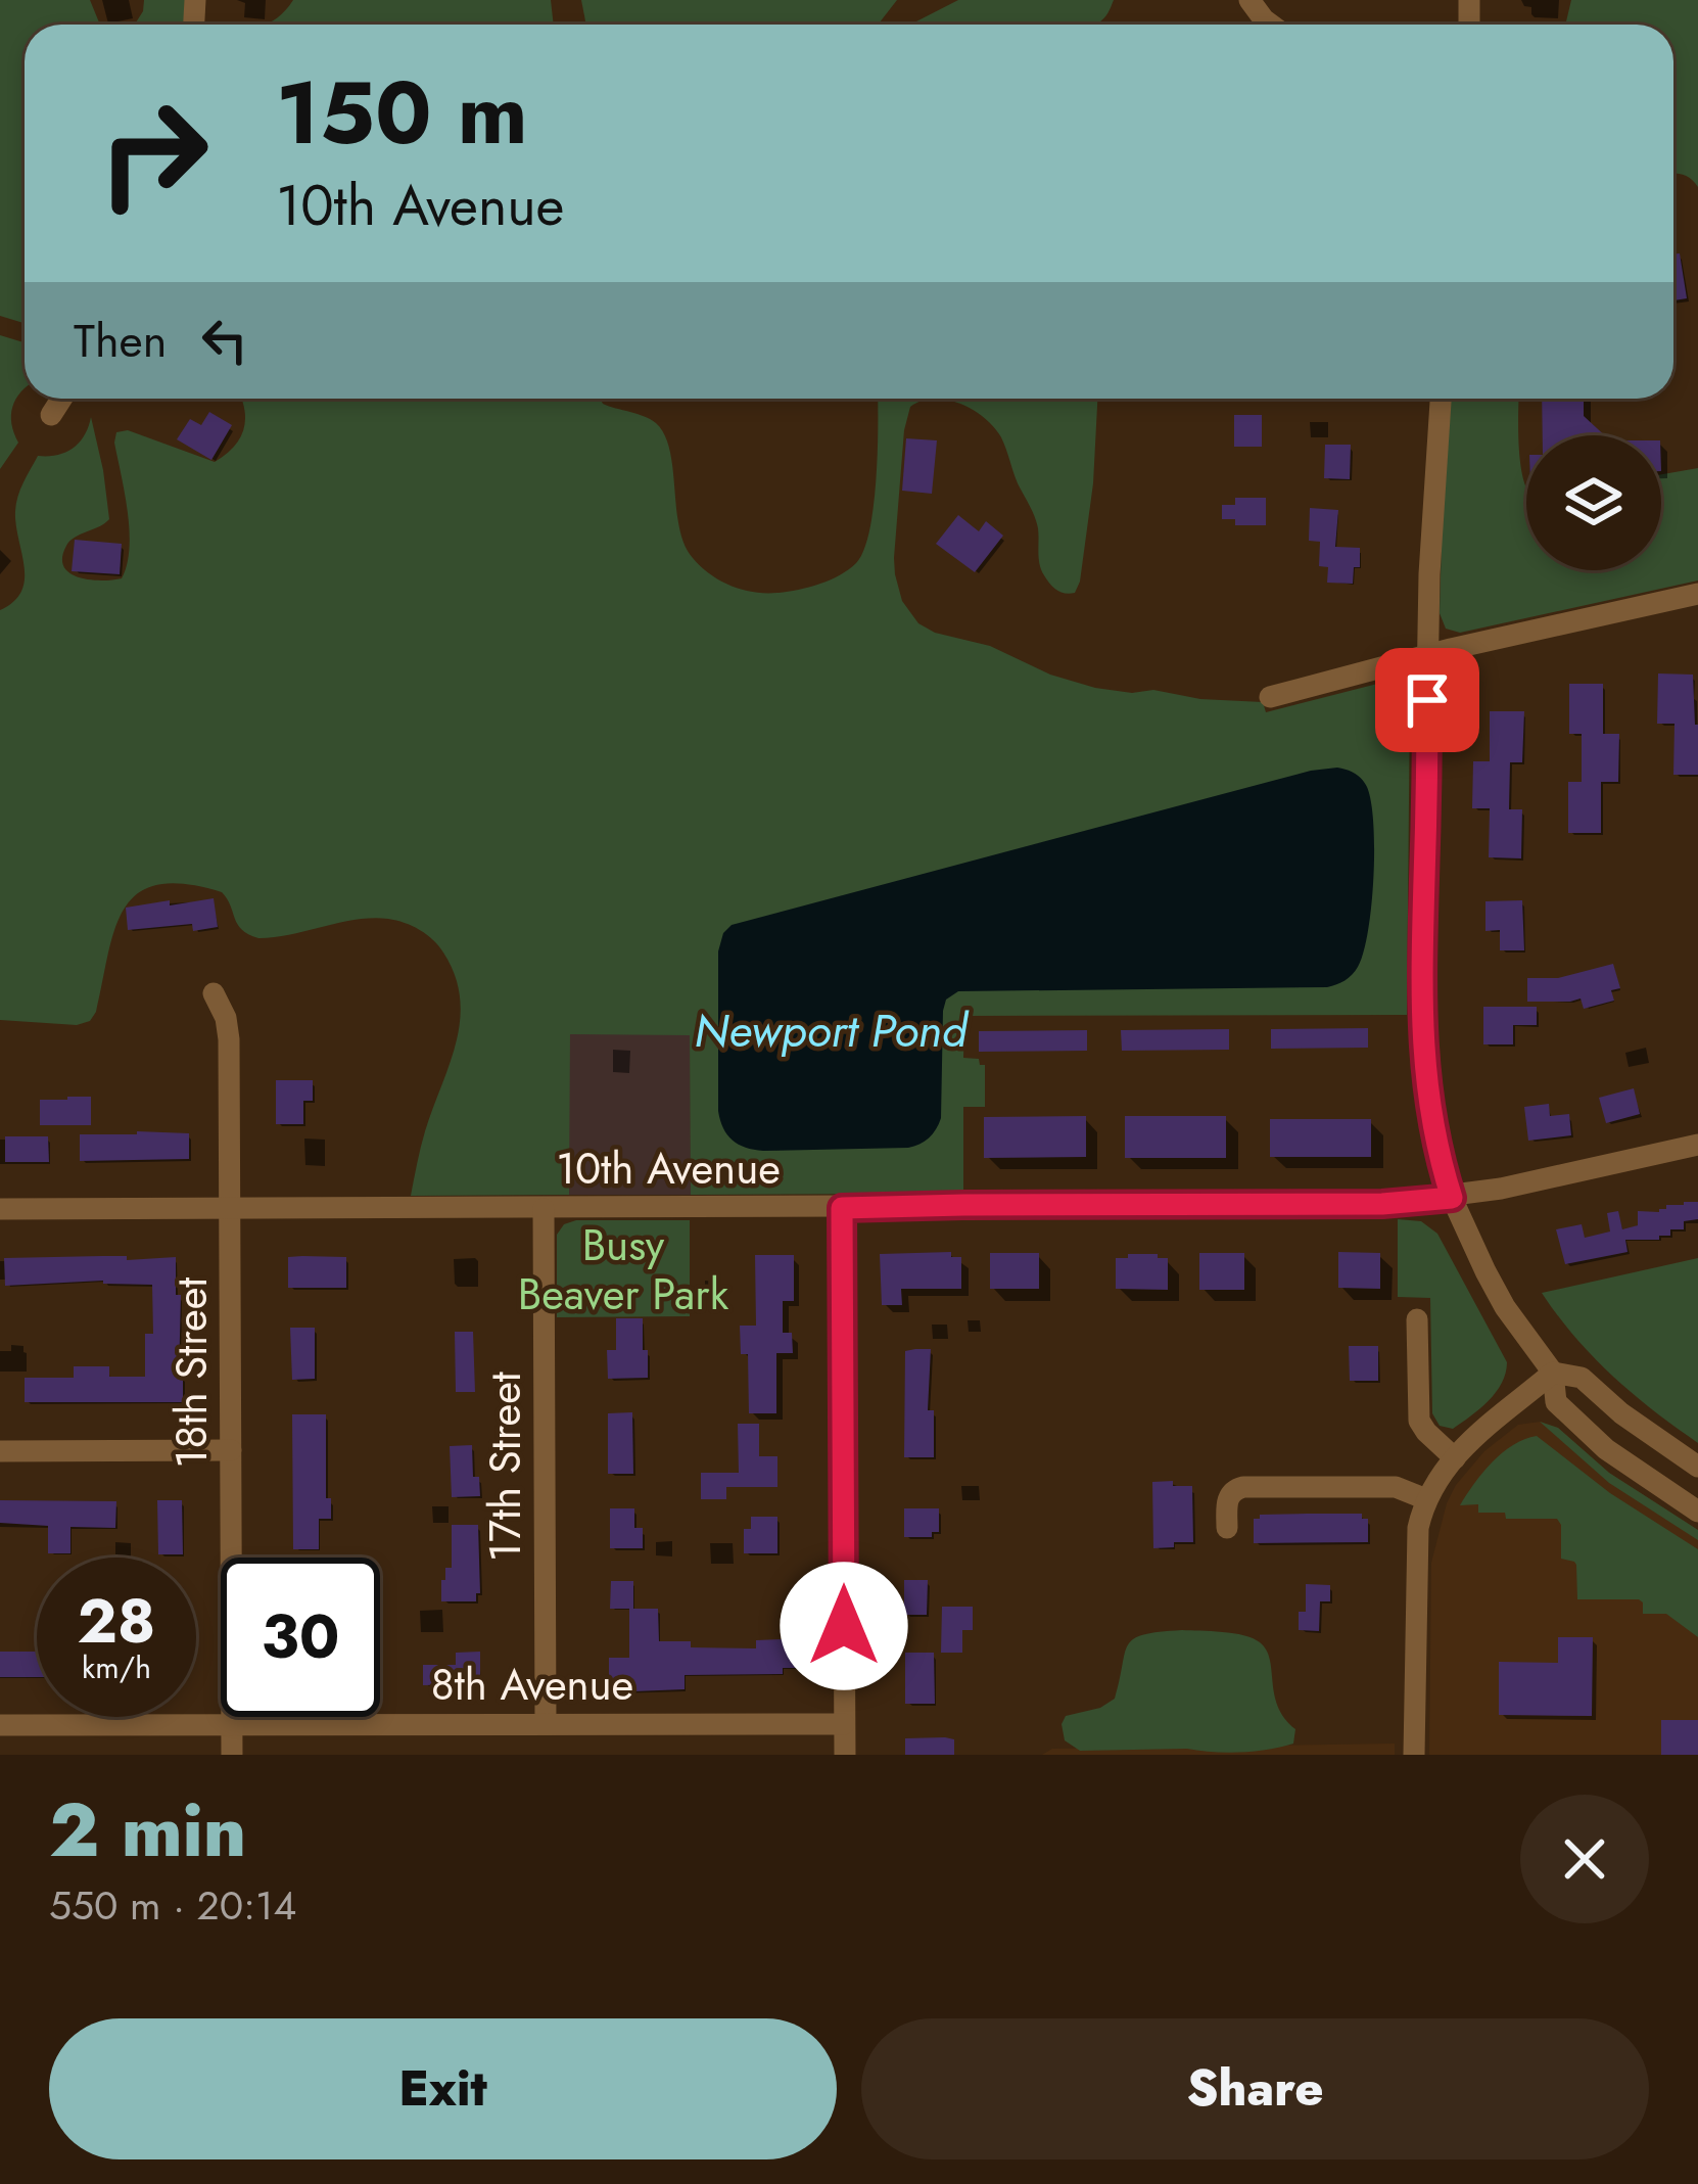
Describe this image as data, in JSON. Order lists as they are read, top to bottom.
{
  "streets": {
    "street": [
      "10th Avenue",
      "18th Street",
      "17th Street",
      "8th Avenue"
    ]
  },
  "crossings": [
    ["10th Avenue", "18th Street"],
    ["10th Avenue", "17th Street"],
    ["18th Street", "8th Avenue"],
    ["17th Street", "8th Avenue"]
  ],
  "water": ["Newport Pond"],
  "parks": ["Busy Beaver Park"],
  "page": {
    "turn": ["150 m", "10th Avenue"],
    "then": "Then",
    "speed": "28 km/h",
    "limit": "30",
    "heading": ["2 min", "550 m · 20:14"],
    "buttons": ["Exit", "Share"]
  }
}
